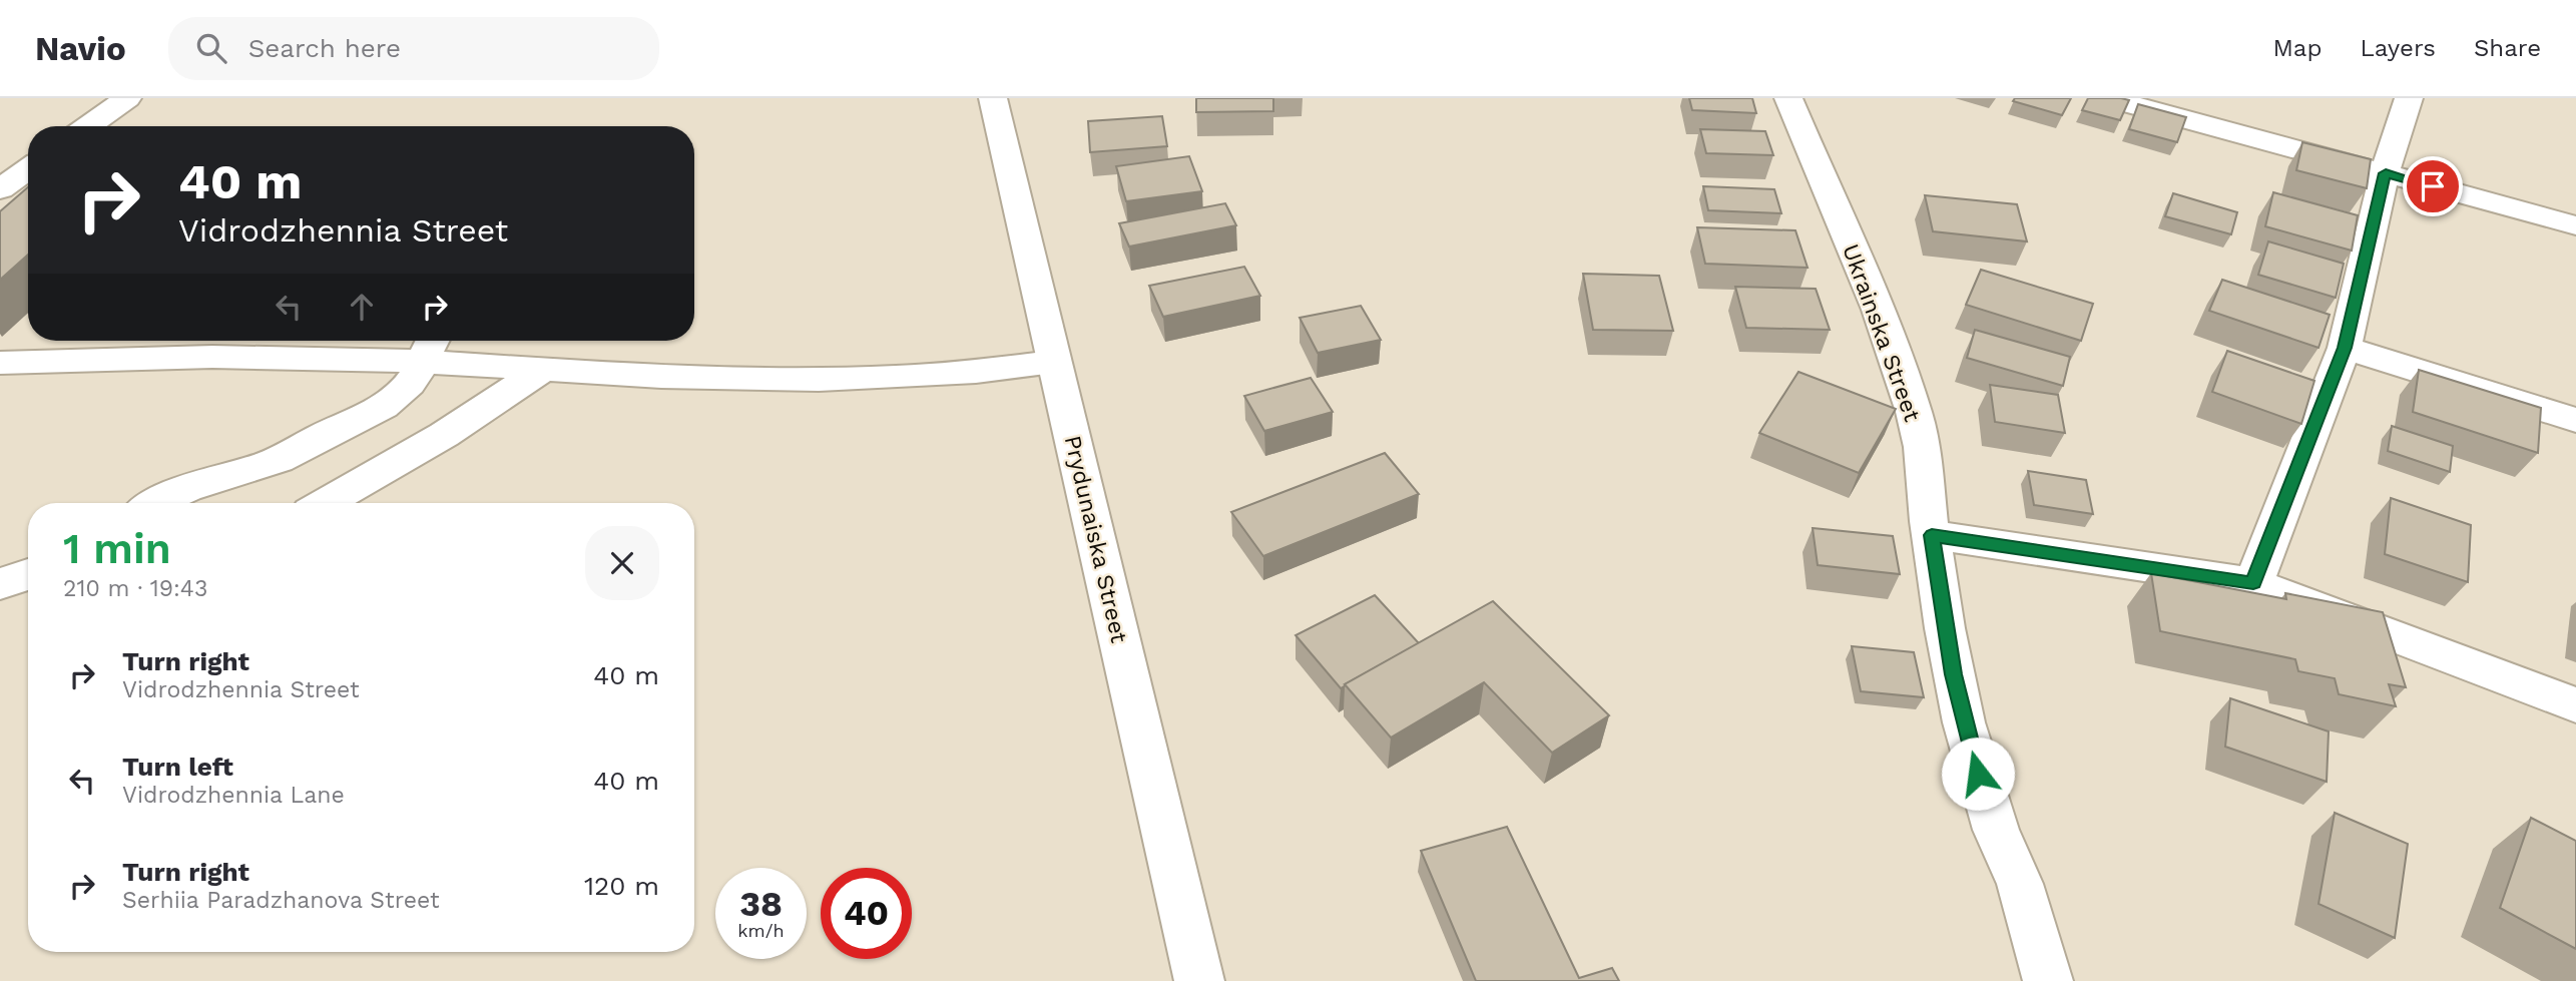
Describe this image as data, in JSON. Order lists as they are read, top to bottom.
{
  "streets": {
    "street": ["Ukrainska Street", "Prydunaiska Street"]
  },
  "page": {
    "header": "Navio",
    "search": "Search here",
    "nav": ["Map", "Layers", "Share"],
    "turn": ["40 m", "Vidrodzhennia Street"],
    "heading": ["1 min", "210 m · 19:43"],
    "list": [
      {
        "name": "Turn right",
        "note": "Vidrodzhennia Street",
        "value": "40 m"
      },
      {
        "name": "Turn left",
        "note": "Vidrodzhennia Lane",
        "value": "40 m"
      },
      {
        "name": "Turn right",
        "note": "Serhiia Paradzhanova Street",
        "value": "120 m"
      }
    ],
    "speed": "38 km/h",
    "limit": "40"
  }
}
